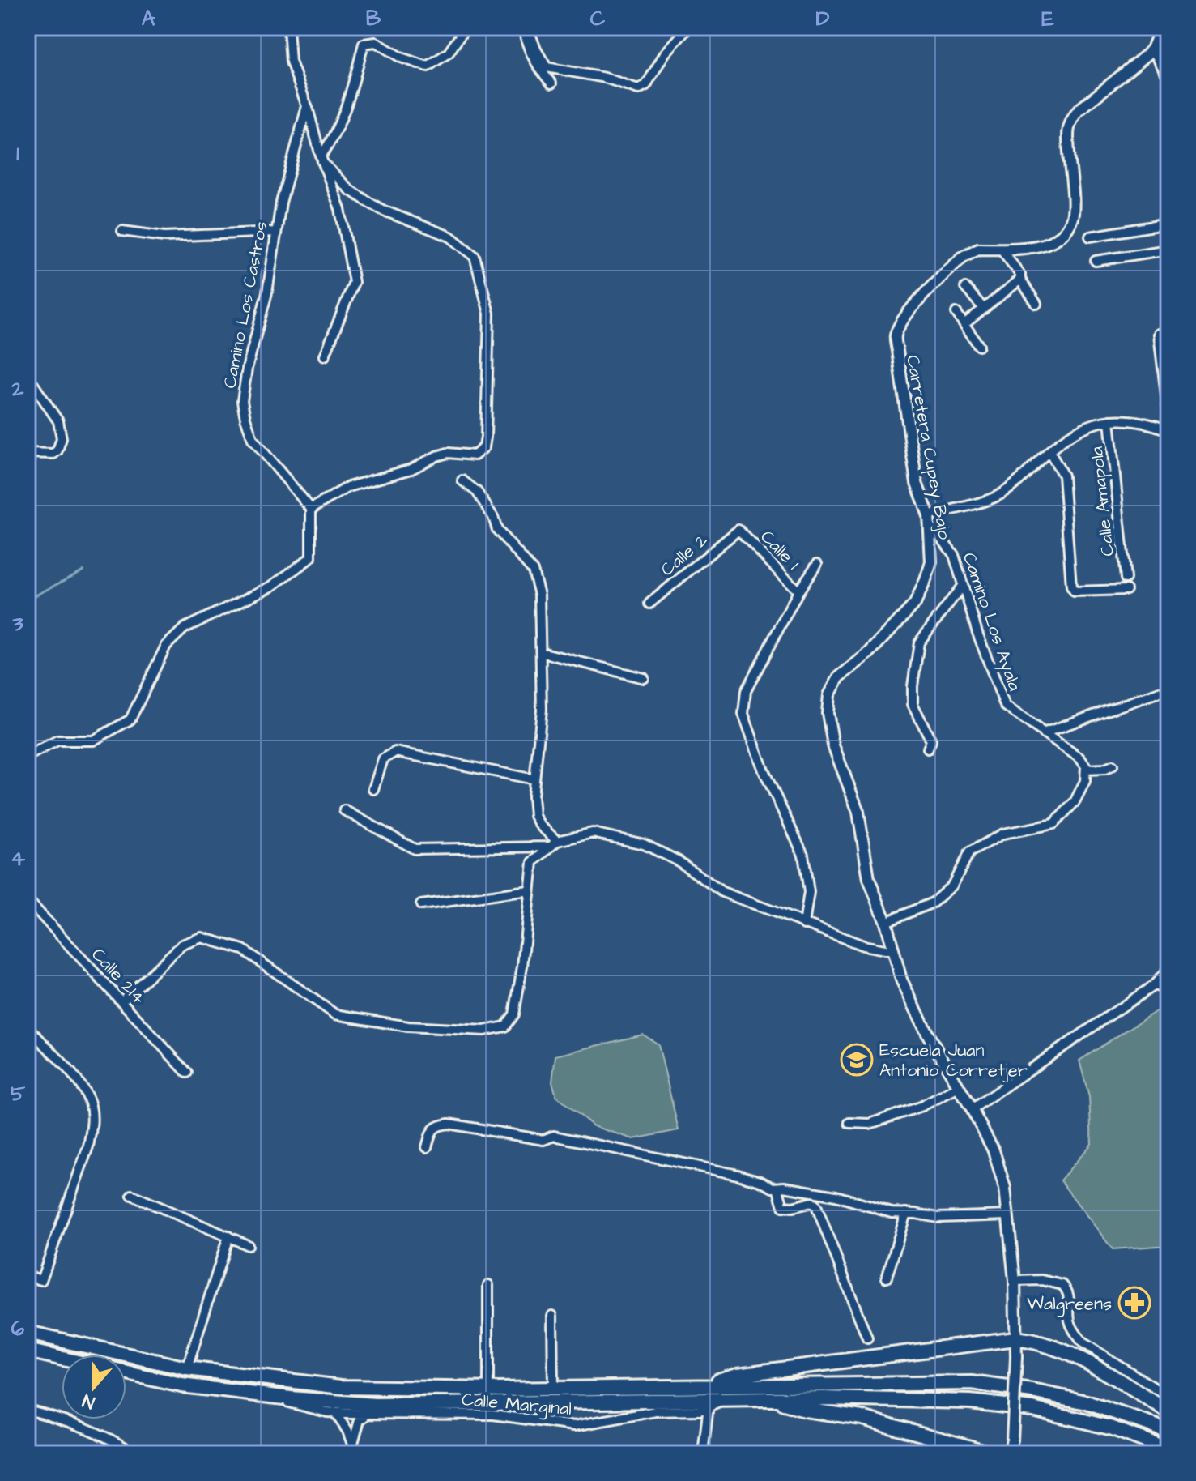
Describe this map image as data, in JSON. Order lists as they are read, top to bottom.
{
  "streets": {
    "street": [
      "Camino Los Castros",
      "Carretera Cupey Bajo",
      "Calle Amapola",
      "Calle 1",
      "Calle 2",
      "Camino Los Ayala",
      "Calle 214",
      "Calle Marginal"
    ]
  },
  "crossings": [
    ["Carretera Cupey Bajo", "Camino Los Ayala"],
    ["Calle 1", "Calle 2"]
  ],
  "places": {
    "school or university": ["Escuela Juan Antonio Corretjer"],
    "pharmacy": ["Walgreens"]
  },
  "north": "bottom",
  "grid": {
    "columns": [
      "A",
      "B",
      "C",
      "D",
      "E"
    ],
    "rows": [
      "1",
      "2",
      "3",
      "4",
      "5",
      "6"
    ]
  }
}
